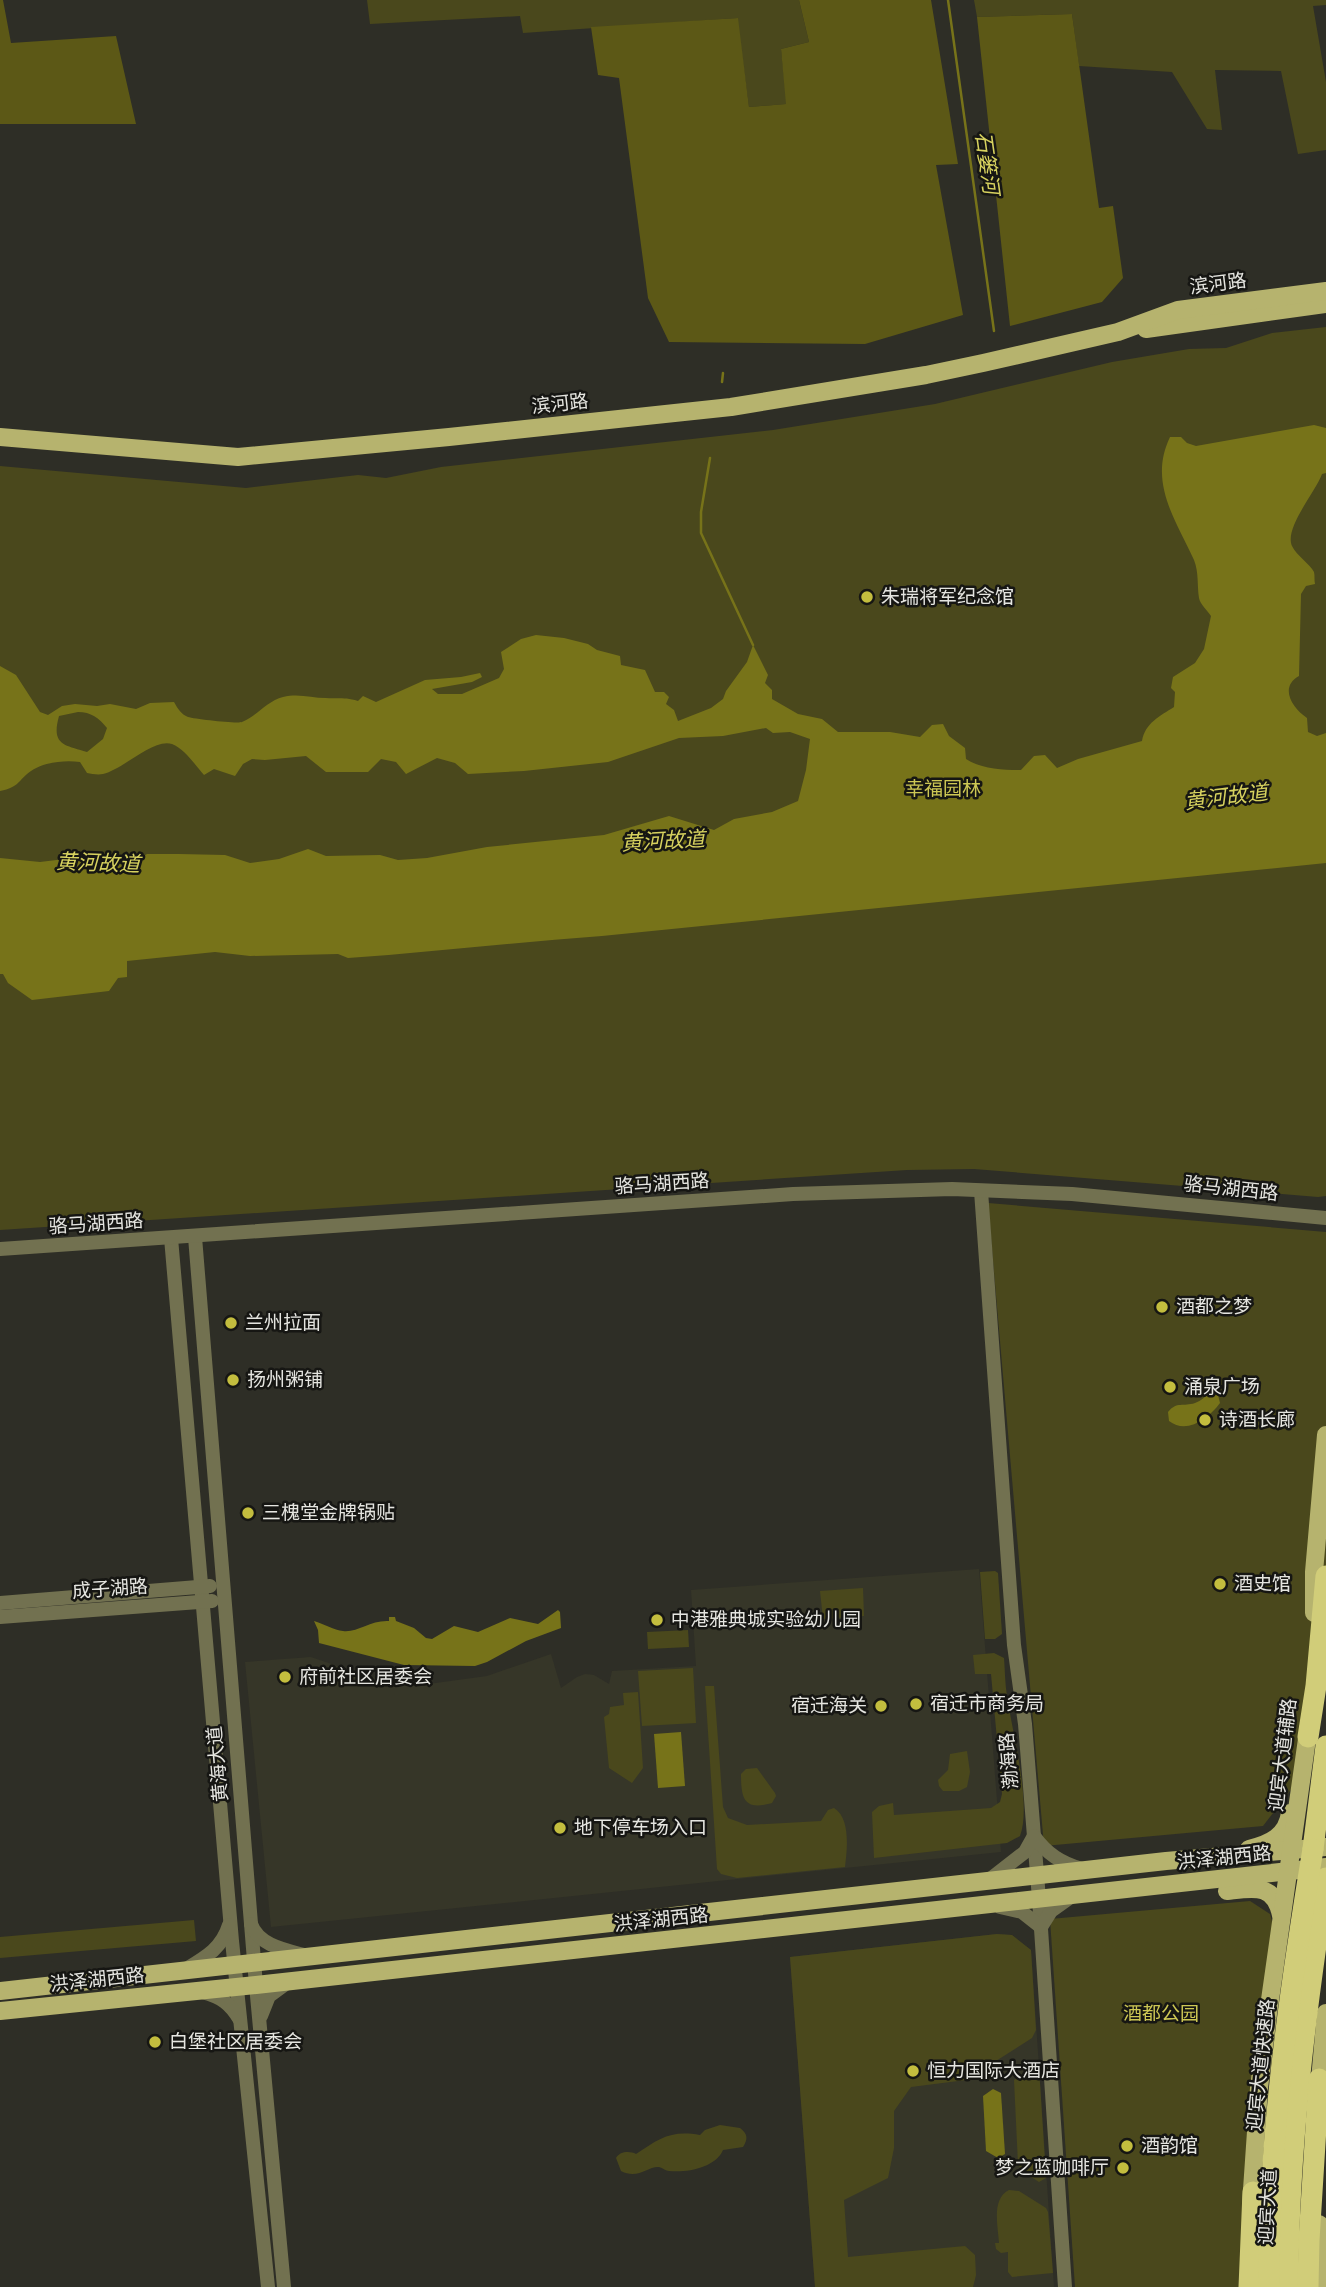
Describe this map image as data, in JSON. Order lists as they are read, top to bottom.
{
  "streets": {
    "highway": ["迎宾大道快速路", "迎宾大道"],
    "main road": ["滨河路", "迎宾大道辅路", "洪泽湖西路"],
    "street": [
      "骆马湖西路",
      "成子湖路",
      "渤海路",
      "黄海大道"
    ]
  },
  "crossings": [
    ["骆马湖西路", "渤海路"],
    ["骆马湖西路", "黄海大道"],
    ["成子湖路", "黄海大道"],
    ["迎宾大道辅路", "洪泽湖西路"],
    ["渤海路", "洪泽湖西路"],
    ["黄海大道", "洪泽湖西路"],
    ["洪泽湖西路", "迎宾大道快速路"]
  ],
  "water": ["石篓河", "黄河故道"],
  "parks": ["幸福园林", "酒都公园"],
  "places": [
    "朱瑞将军纪念馆",
    "酒都之梦",
    "兰州拉面",
    "扬州粥铺",
    "涌泉广场",
    "诗酒长廊",
    "三槐堂金牌锅贴",
    "酒史馆",
    "中港雅典城实验幼儿园",
    "府前社区居委会",
    "宿迁市商务局",
    "宿迁海关",
    "地下停车场入口",
    "白堡社区居委会",
    "恒力国际大酒店",
    "酒韵馆",
    "梦之蓝咖啡厅"
  ]
}
